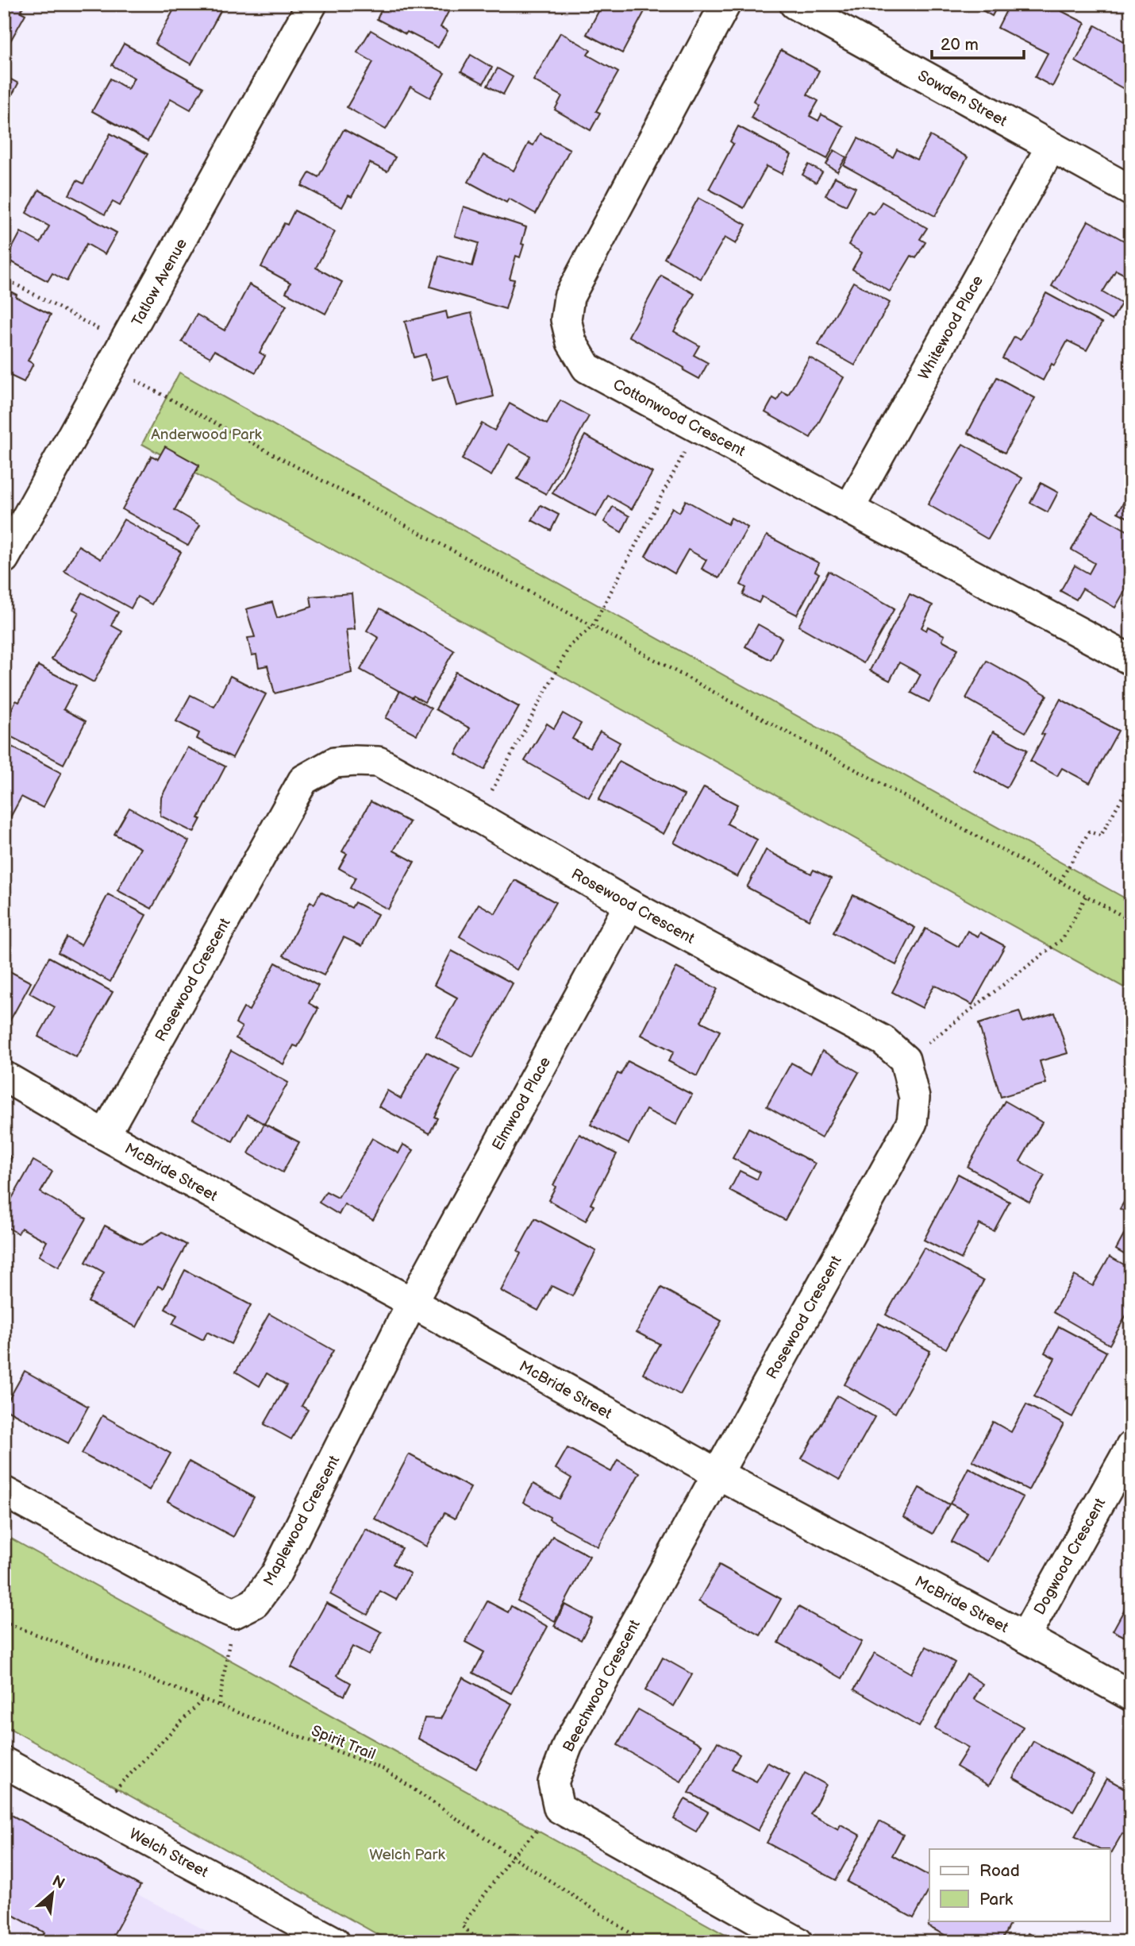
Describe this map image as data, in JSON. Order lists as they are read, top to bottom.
{
  "streets": {
    "street": [
      "Sowden Street",
      "Tatlow Avenue",
      "Whitewood Place",
      "Cottonwood Crescent",
      "Rosewood Crescent",
      "Elmwood Place",
      "McBride Street",
      "Maplewood Crescent",
      "Dogwood Crescent",
      "Beechwood Crescent",
      "Welch Street"
    ],
    "path": ["Spirit Trail"]
  },
  "crossings": [
    ["Sowden Street", "Whitewood Place"],
    ["Whitewood Place", "Cottonwood Crescent"],
    ["Rosewood Crescent", "Elmwood Place"],
    ["Rosewood Crescent", "McBride Street"],
    ["Rosewood Crescent", "Beechwood Crescent"],
    ["Elmwood Place", "McBride Street"],
    ["Elmwood Place", "Maplewood Crescent"],
    ["McBride Street", "Maplewood Crescent"],
    ["McBride Street", "Dogwood Crescent"],
    ["McBride Street", "Beechwood Crescent"]
  ],
  "parks": ["Anderwood Park", "Welch Park"],
  "legend": ["Road", "Park"],
  "scale_bar": "20 m",
  "north": "top right"
}
